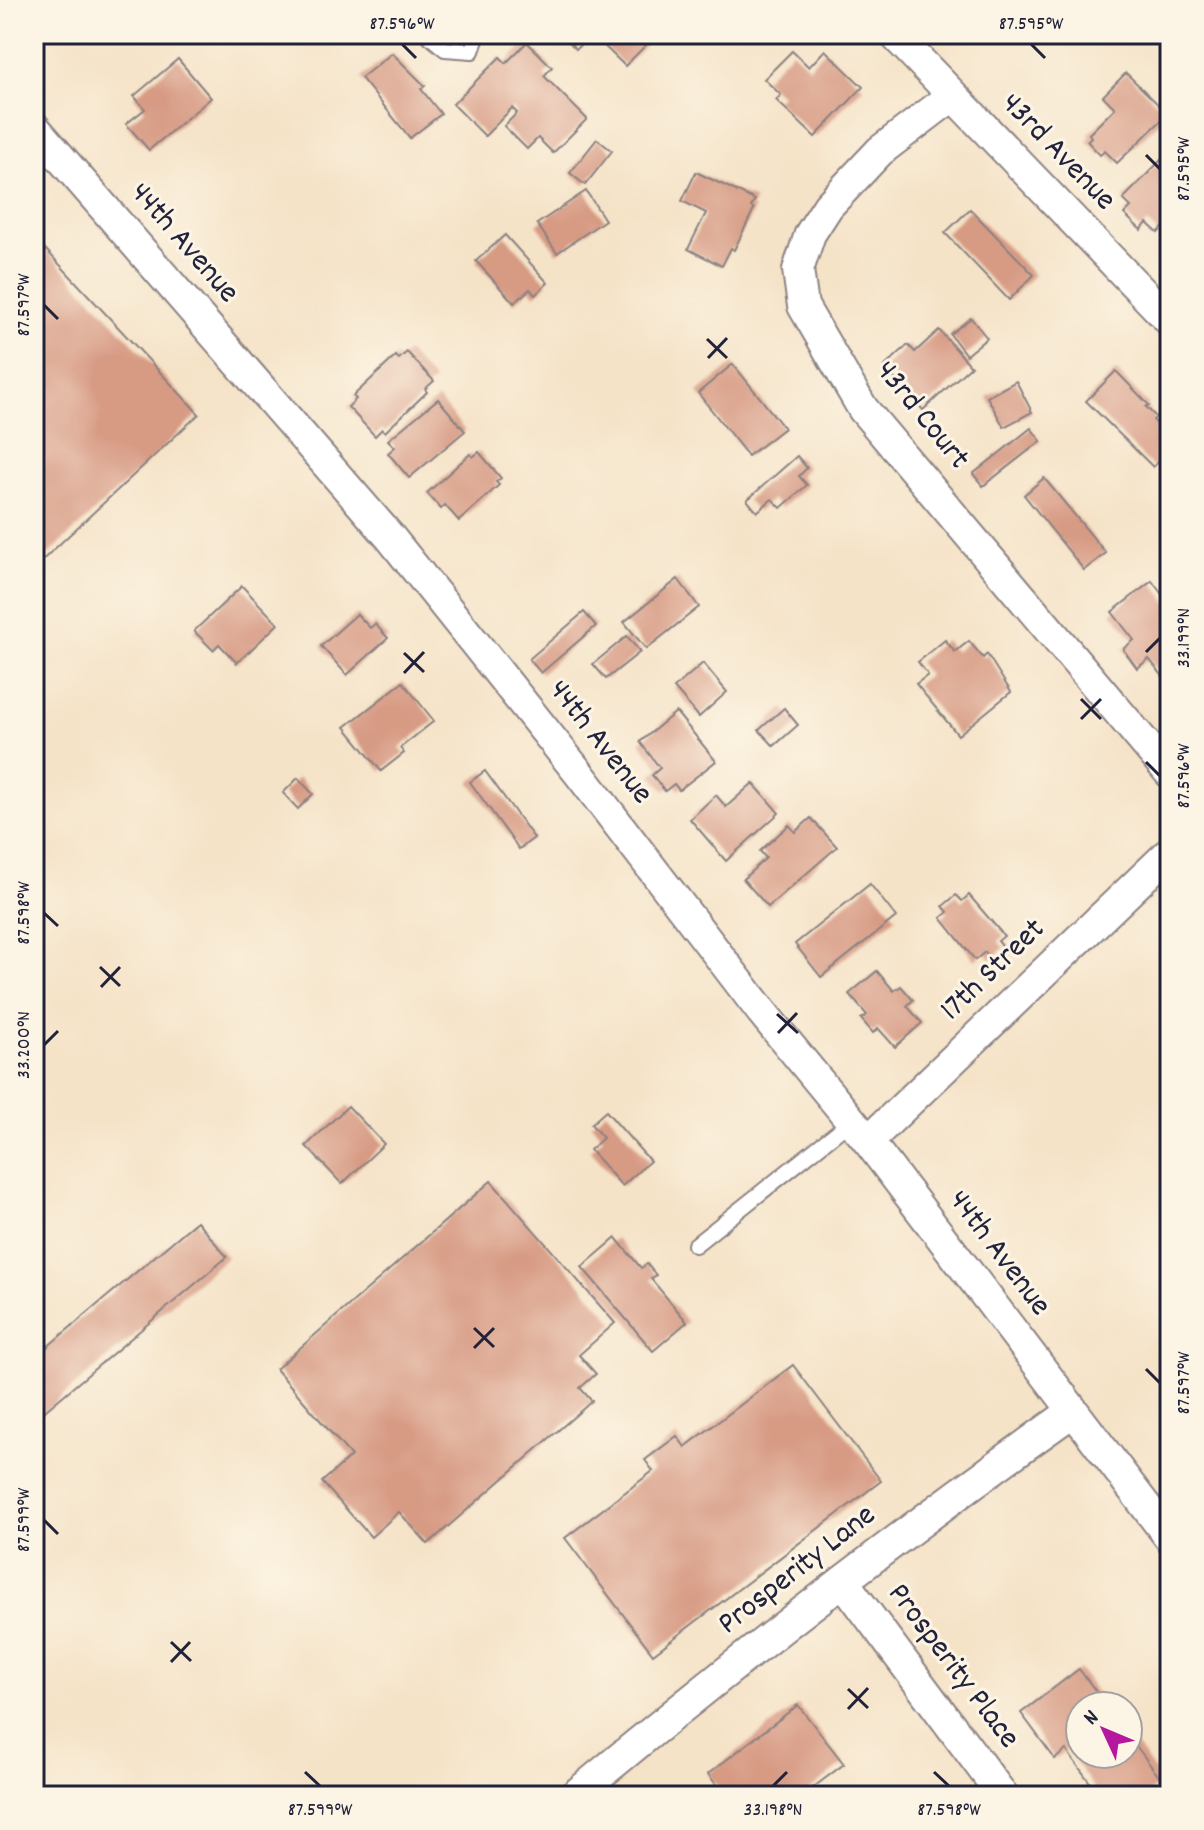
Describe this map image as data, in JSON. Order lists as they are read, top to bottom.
{
  "streets": {
    "street": [
      "43rd Avenue",
      "44th Avenue",
      "43rd Court",
      "17th Street",
      "Prosperity Lane",
      "Prosperity Place"
    ]
  },
  "crossings": [
    ["43rd Avenue", "43rd Court"],
    ["44th Avenue", "17th Street"],
    ["44th Avenue", "Prosperity Lane"],
    ["Prosperity Lane", "Prosperity Place"]
  ],
  "north": "top left",
  "coordinates": [
    "87.596°W",
    "87.595°W",
    "87.597°W",
    "33.199°N",
    "87.598°W",
    "33.200°N",
    "87.599°W",
    "33.198°N"
  ]
}
